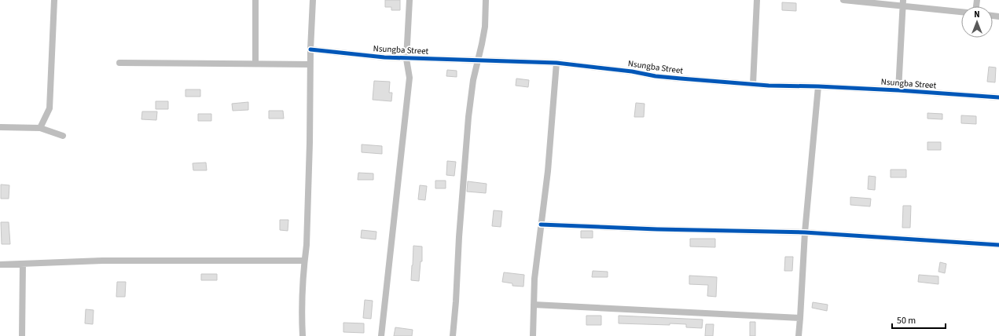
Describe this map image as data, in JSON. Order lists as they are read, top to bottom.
{
  "streets": {
    "street": ["Nsungba Street"]
  },
  "scale_bar": "50 m",
  "north": "top"
}
